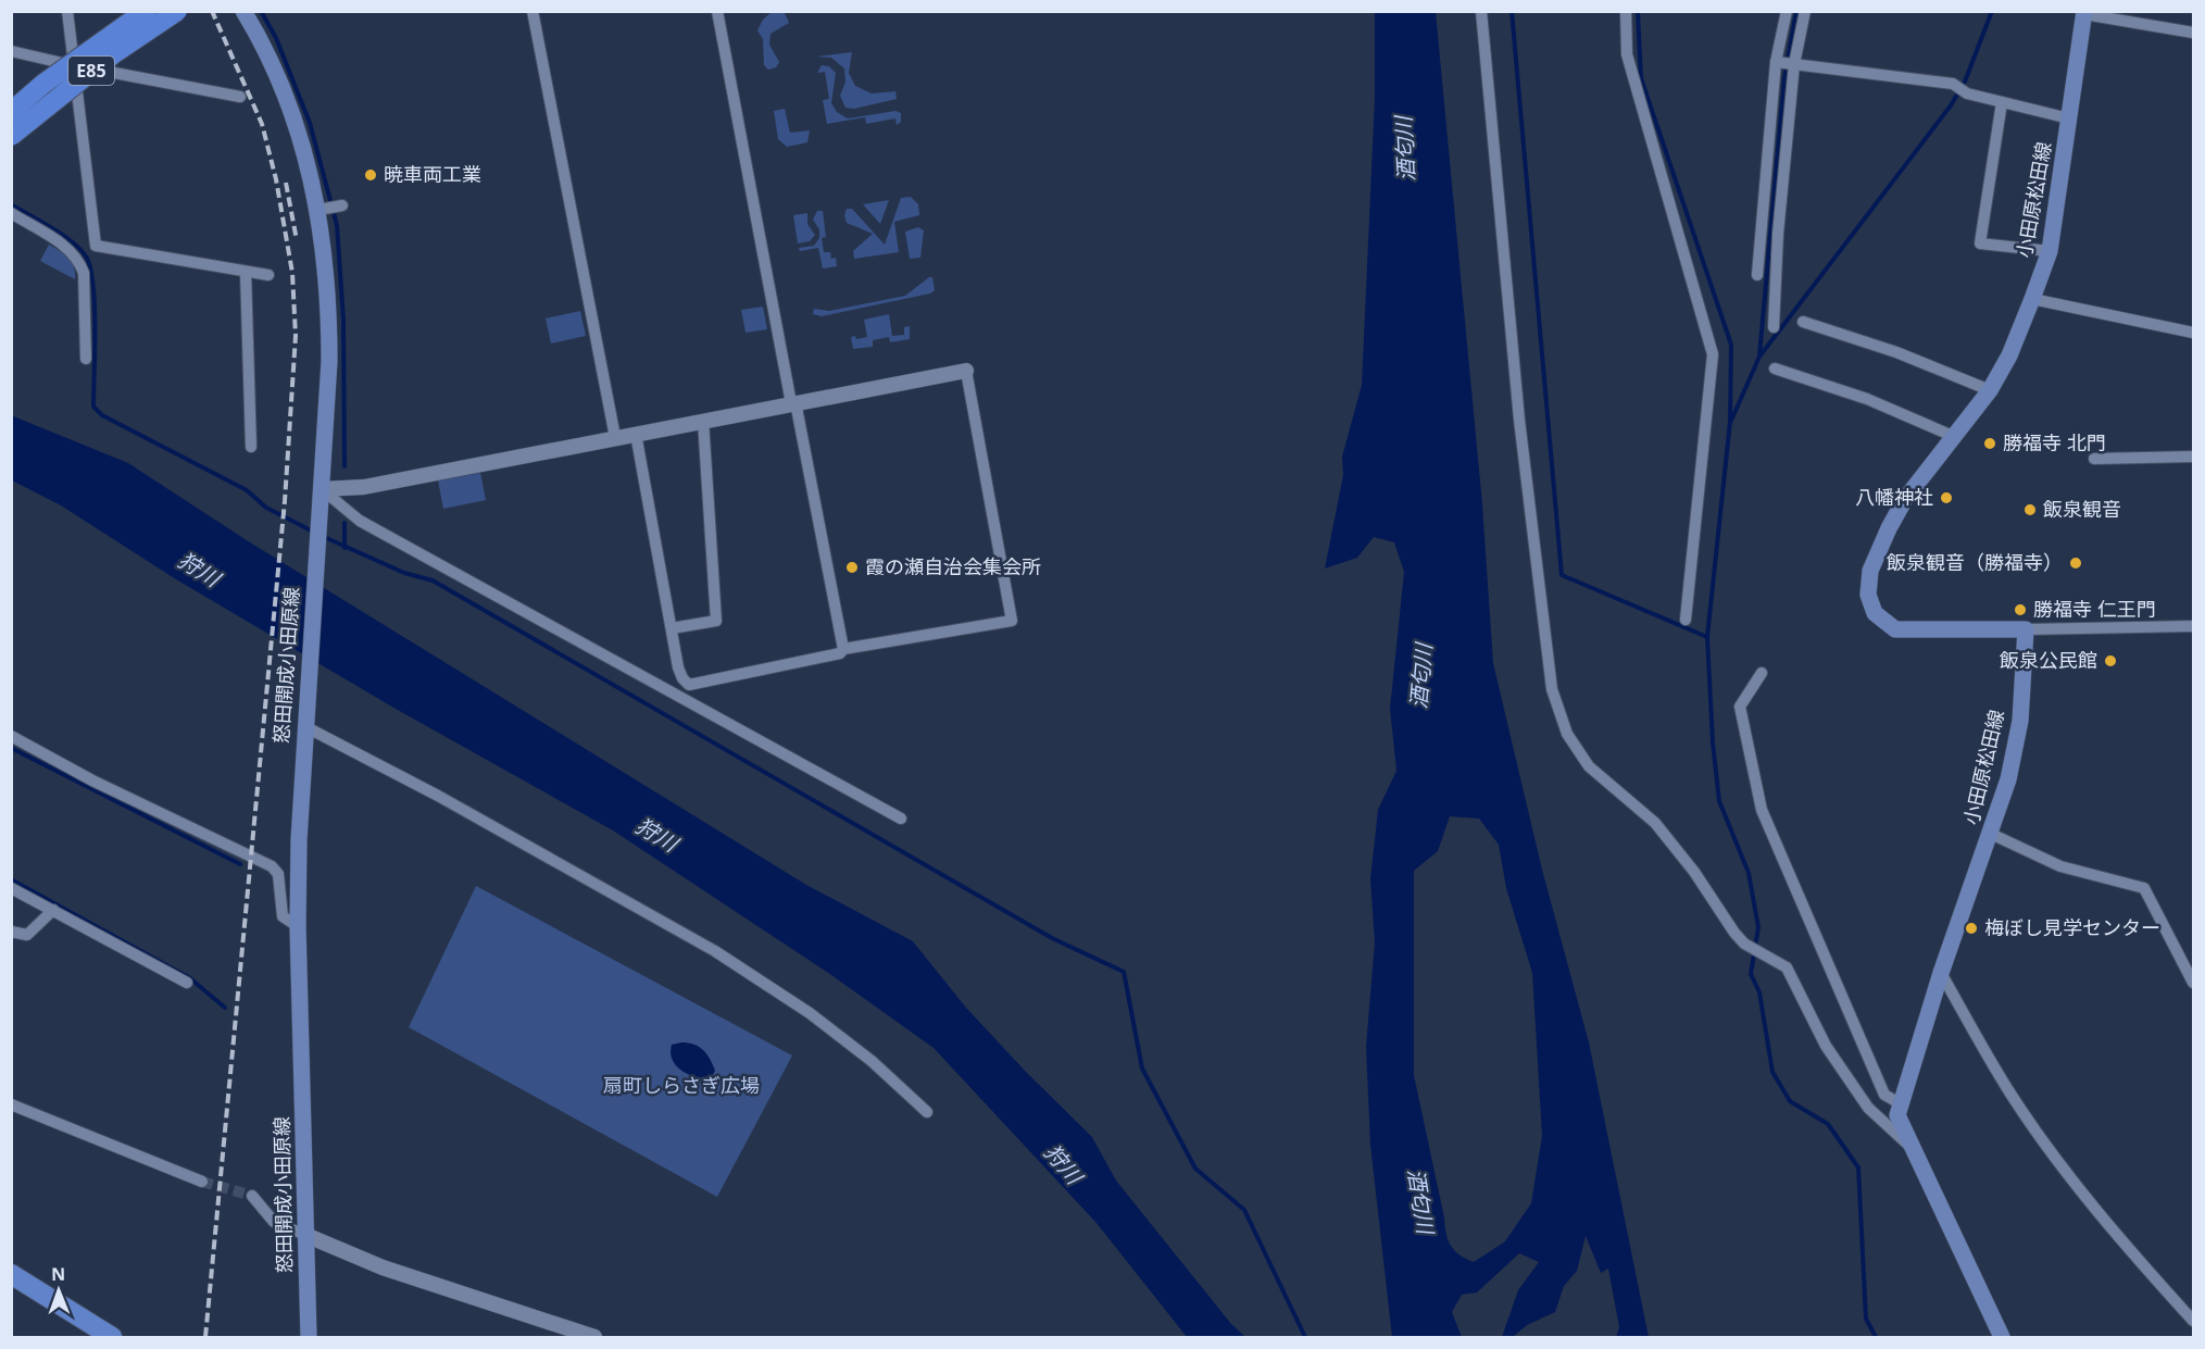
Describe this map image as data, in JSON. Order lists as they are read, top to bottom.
{
  "streets": {
    "highway": ["E85"],
    "main road": ["小田原松田線", "怒田開成小田原線"]
  },
  "water": ["酒匂川", "狩川"],
  "parks": ["扇町しらさぎ広場"],
  "places": [
    "暁車両工業",
    "勝福寺 北門",
    "八幡神社",
    "飯泉観音",
    "飯泉観音（勝福寺）",
    "霞の瀬自治会集会所",
    "勝福寺 仁王門",
    "飯泉公民館",
    "梅ぼし見学センター"
  ],
  "north": "top"
}
